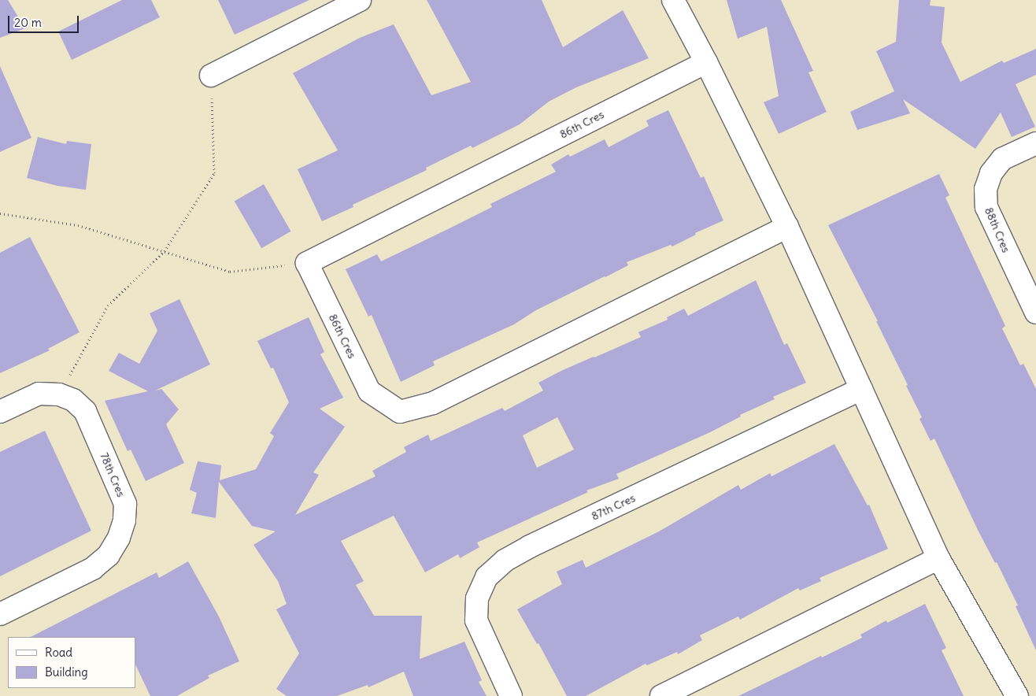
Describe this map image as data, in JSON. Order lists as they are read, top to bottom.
{
  "streets": {
    "street": [
      "86th Cres",
      "88th Cres",
      "78th Cres",
      "87th Cres"
    ]
  },
  "legend": ["Road", "Building"],
  "scale_bar": "20 m"
}
